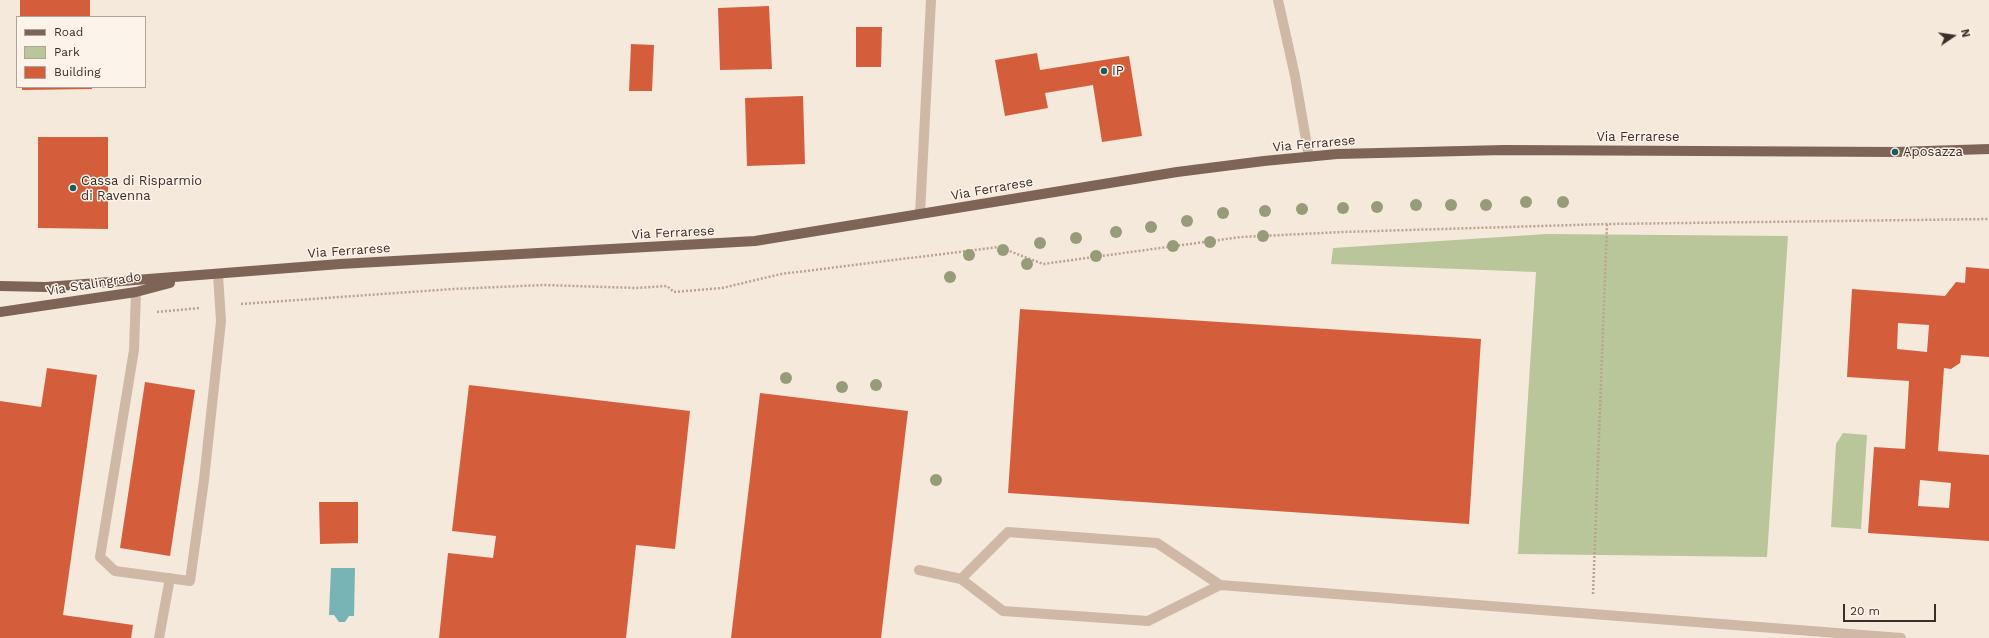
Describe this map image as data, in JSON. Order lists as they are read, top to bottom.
{
  "streets": {
    "main road": ["Via Ferrarese", "Via Stalingrado"]
  },
  "crossings": [
    ["Via Ferrarese", "Via Stalingrado"]
  ],
  "places": ["IP", "Aposazza", "Cassa di Risparmio di Ravenna"],
  "legend": ["Road", "Park", "Building"],
  "scale_bar": "20 m",
  "north": "right"
}
